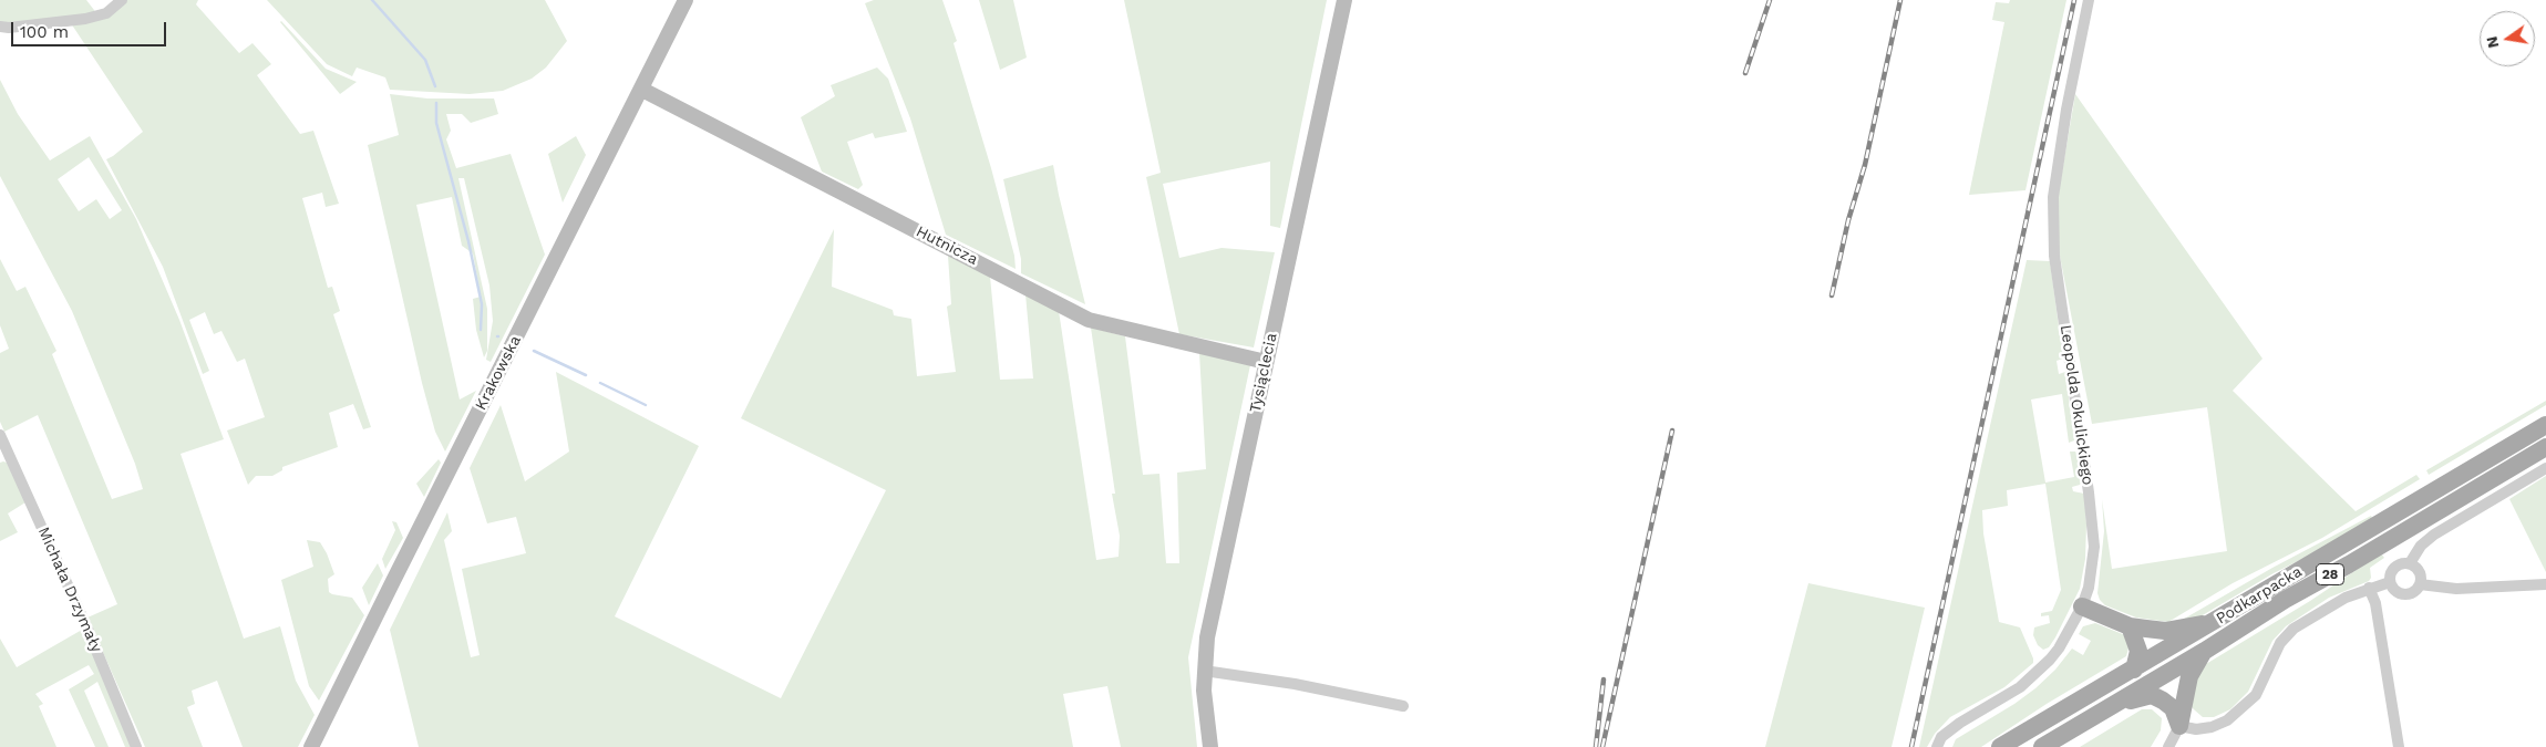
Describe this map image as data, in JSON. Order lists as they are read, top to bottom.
{
  "streets": {
    "main road": ["28", "Podkarpacka"],
    "street": [
      "Hutnicza",
      "Krakowska",
      "Tysiąclecia",
      "Leopolda Okulickiego",
      "Michała Drzymały"
    ]
  },
  "crossings": [
    ["Hutnicza", "Krakowska"],
    ["Hutnicza", "Tysiąclecia"]
  ],
  "scale_bar": "100 m",
  "north": "left"
}
